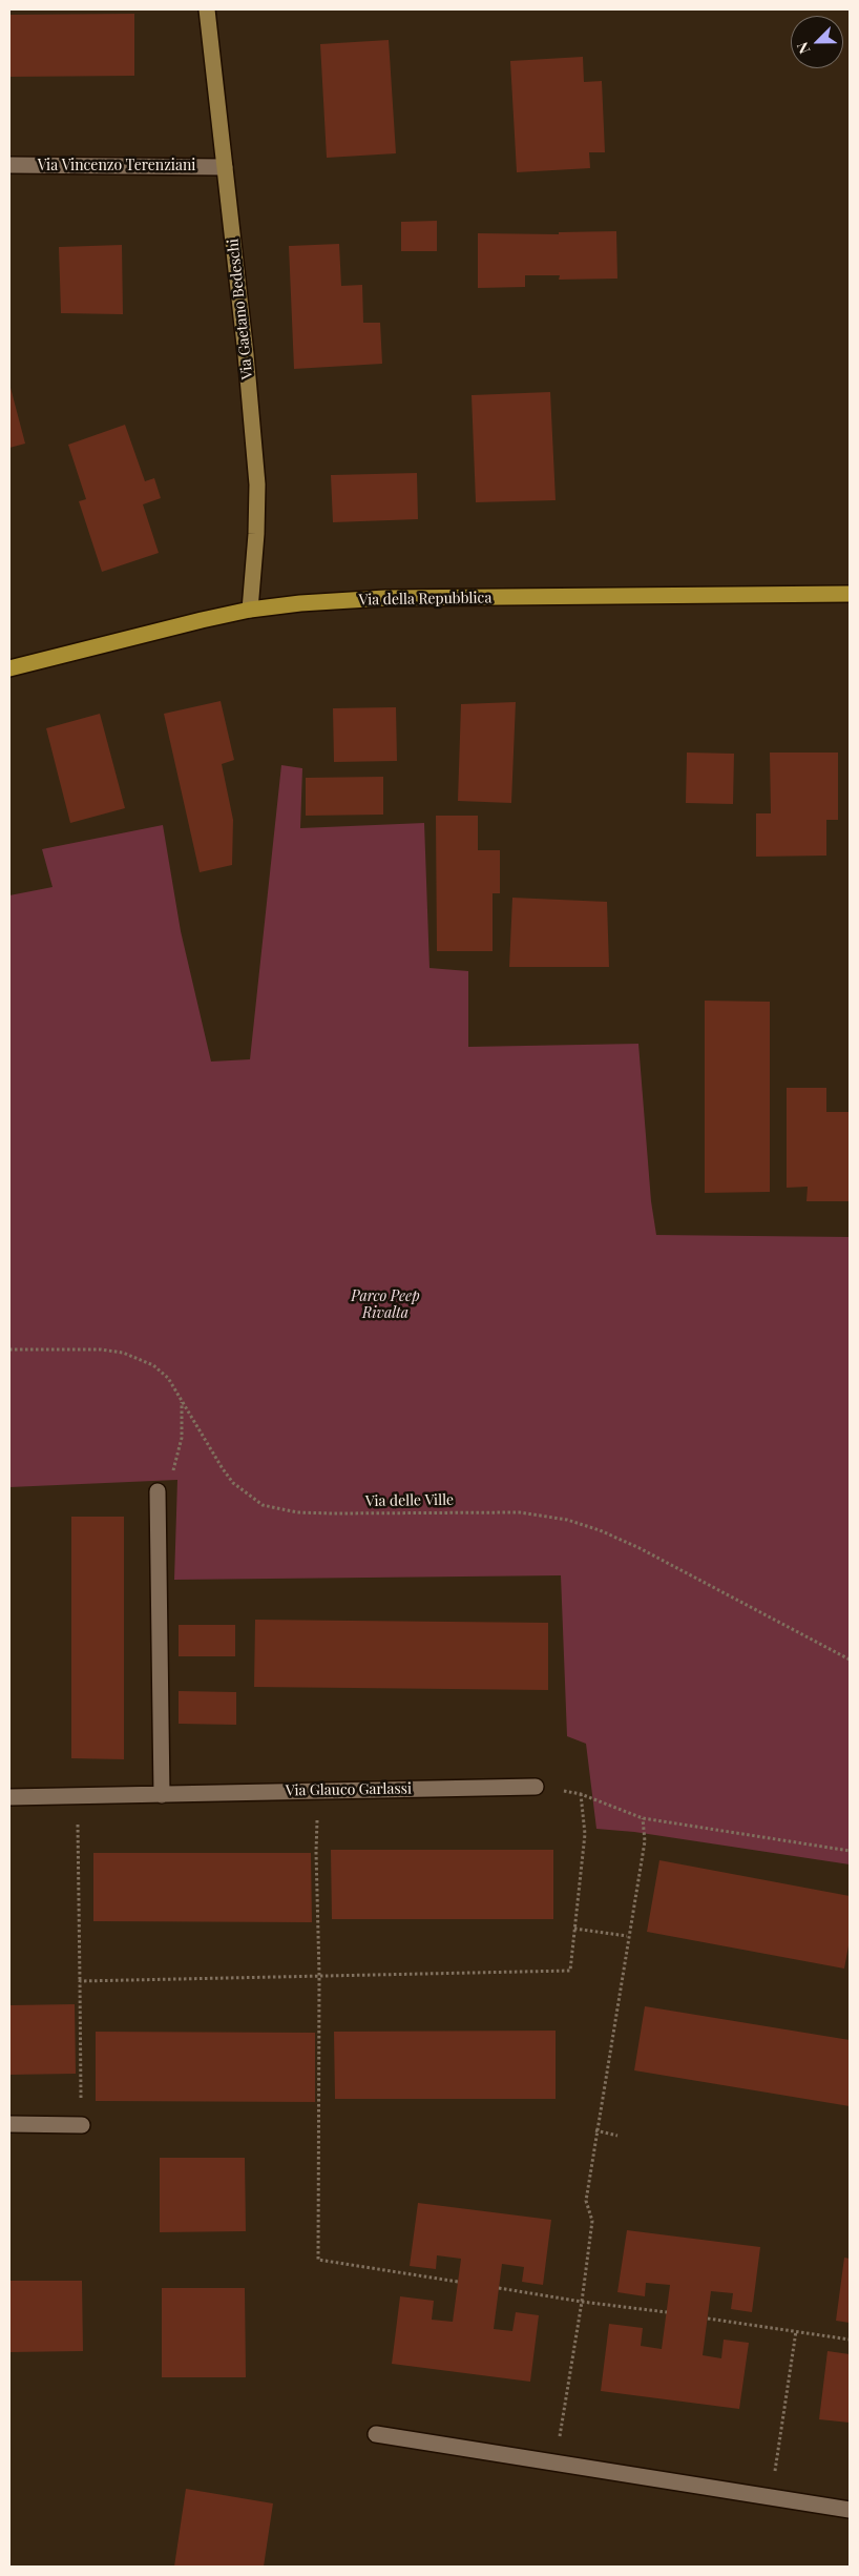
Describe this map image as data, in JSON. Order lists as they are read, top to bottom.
{
  "streets": {
    "main road": ["Via della Repubblica"],
    "street": ["Via Vincenzo Terenziani", "Via Gaetano Bedeschi", "Via Glauco Garlassi"],
    "path": ["Via delle Ville"]
  },
  "crossings": [
    ["Via Vincenzo Terenziani", "Via Gaetano Bedeschi"],
    ["Via Gaetano Bedeschi", "Via della Repubblica"]
  ],
  "parks": ["Parco Peep Rivalta"],
  "north": "bottom left"
}
